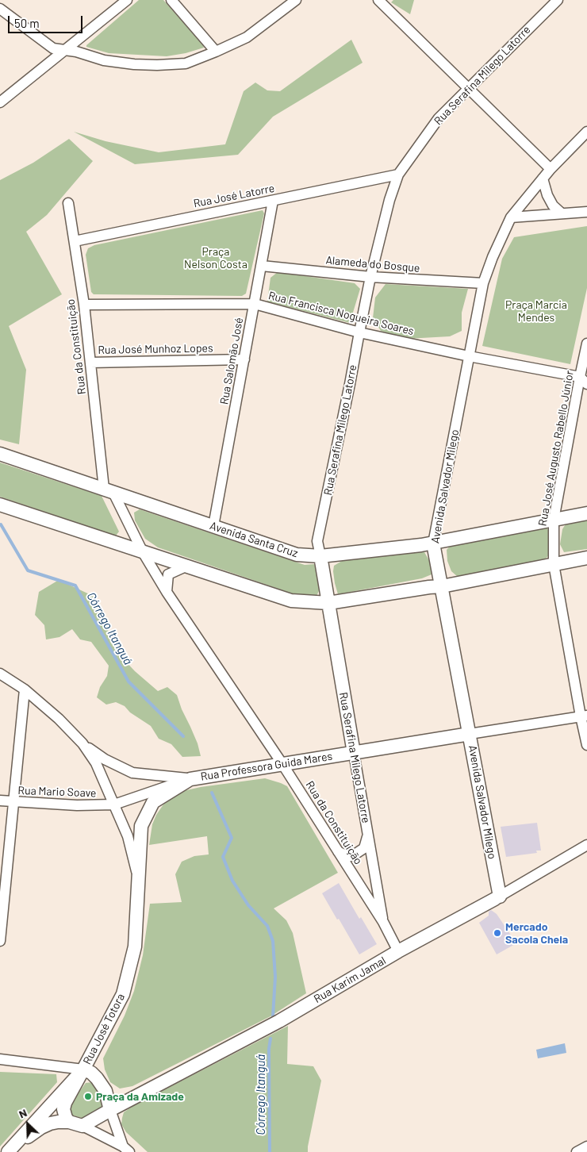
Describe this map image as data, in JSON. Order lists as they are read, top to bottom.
{
  "streets": {
    "main road": [
      "Rua Serafina Milego Latorre",
      "Avenida Salvador Milego",
      "Avenida Santa Cruz",
      "Rua Professora Guida Mares",
      "Rua Karim Jamal",
      "Rua José Totora"
    ],
    "street": [
      "Rua José Latorre",
      "Alameda do Bosque",
      "Rua Francisca Nogueira Soares",
      "Rua da Constituição",
      "Rua José Munhoz Lopes",
      "Rua Salomão José",
      "Rua José Augusto Rabello Júnior",
      "Rua Mario Soave"
    ]
  },
  "crossings": [
    ["Rua Serafina Milego Latorre", "Rua José Latorre"],
    ["Rua Serafina Milego Latorre", "Alameda do Bosque"],
    ["Rua Serafina Milego Latorre", "Rua Francisca Nogueira Soares"],
    ["Rua Serafina Milego Latorre", "Rua da Constituição"],
    ["Rua Serafina Milego Latorre", "Avenida Santa Cruz"],
    ["Rua Serafina Milego Latorre", "Rua Professora Guida Mares"],
    ["Rua José Latorre", "Rua da Constituição"],
    ["Rua José Latorre", "Rua Salomão José"],
    ["Alameda do Bosque", "Rua Salomão José"],
    ["Alameda do Bosque", "Avenida Salvador Milego"],
    ["Rua Francisca Nogueira Soares", "Rua da Constituição"],
    ["Rua Francisca Nogueira Soares", "Rua Salomão José"],
    ["Rua Francisca Nogueira Soares", "Rua José Augusto Rabello Júnior"],
    ["Rua Francisca Nogueira Soares", "Avenida Salvador Milego"],
    ["Rua da Constituição", "Rua José Munhoz Lopes"],
    ["Rua da Constituição", "Avenida Santa Cruz"],
    ["Rua da Constituição", "Rua Professora Guida Mares"],
    ["Rua da Constituição", "Rua Karim Jamal"],
    ["Rua José Munhoz Lopes", "Rua Salomão José"],
    ["Rua Salomão José", "Avenida Santa Cruz"],
    ["Rua José Augusto Rabello Júnior", "Avenida Santa Cruz"],
    ["Rua José Augusto Rabello Júnior", "Rua Professora Guida Mares"],
    ["Avenida Salvador Milego", "Avenida Santa Cruz"],
    ["Avenida Salvador Milego", "Rua Professora Guida Mares"],
    ["Avenida Salvador Milego", "Rua Karim Jamal"],
    ["Rua Professora Guida Mares", "Rua Mario Soave"],
    ["Rua Professora Guida Mares", "Rua José Totora"],
    ["Rua Mario Soave", "Rua José Totora"]
  ],
  "water": ["Córrego Itanguá"],
  "parks": ["Praça Nelson Costa", "Praça Marcia Mendes"],
  "places": ["Mercado Sacola Cheia", "Praça da Amizade"],
  "scale_bar": "50 m",
  "north": "top left"
}
